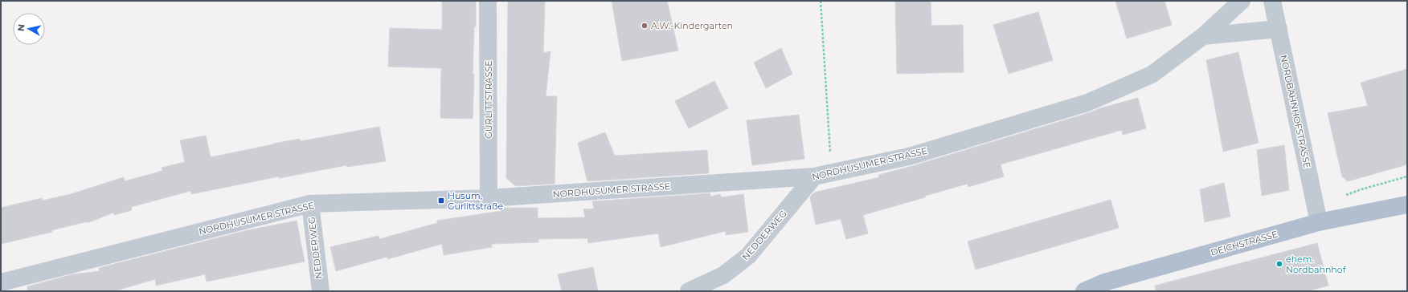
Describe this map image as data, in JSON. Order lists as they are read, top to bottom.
{
  "streets": {
    "main road": ["DEICHSTRASSE"],
    "street": [
      "GURLITTSTRASSE",
      "NORDBAHNHOFSTRASSE",
      "NORDHUSUMER STRASSE",
      "NEDDERWEG"
    ]
  },
  "crossings": [
    ["GURLITTSTRASSE", "NORDHUSUMER STRASSE"],
    ["NORDBAHNHOFSTRASSE", "DEICHSTRASSE"],
    ["NORDHUSUMER STRASSE", "NEDDERWEG"]
  ],
  "places": {
    "other": ["A.W.-Kindergarten", "ehem. Nordbahnhof"],
    "transit": ["Husum, Gurlittstraße"]
  },
  "north": "left"
}
